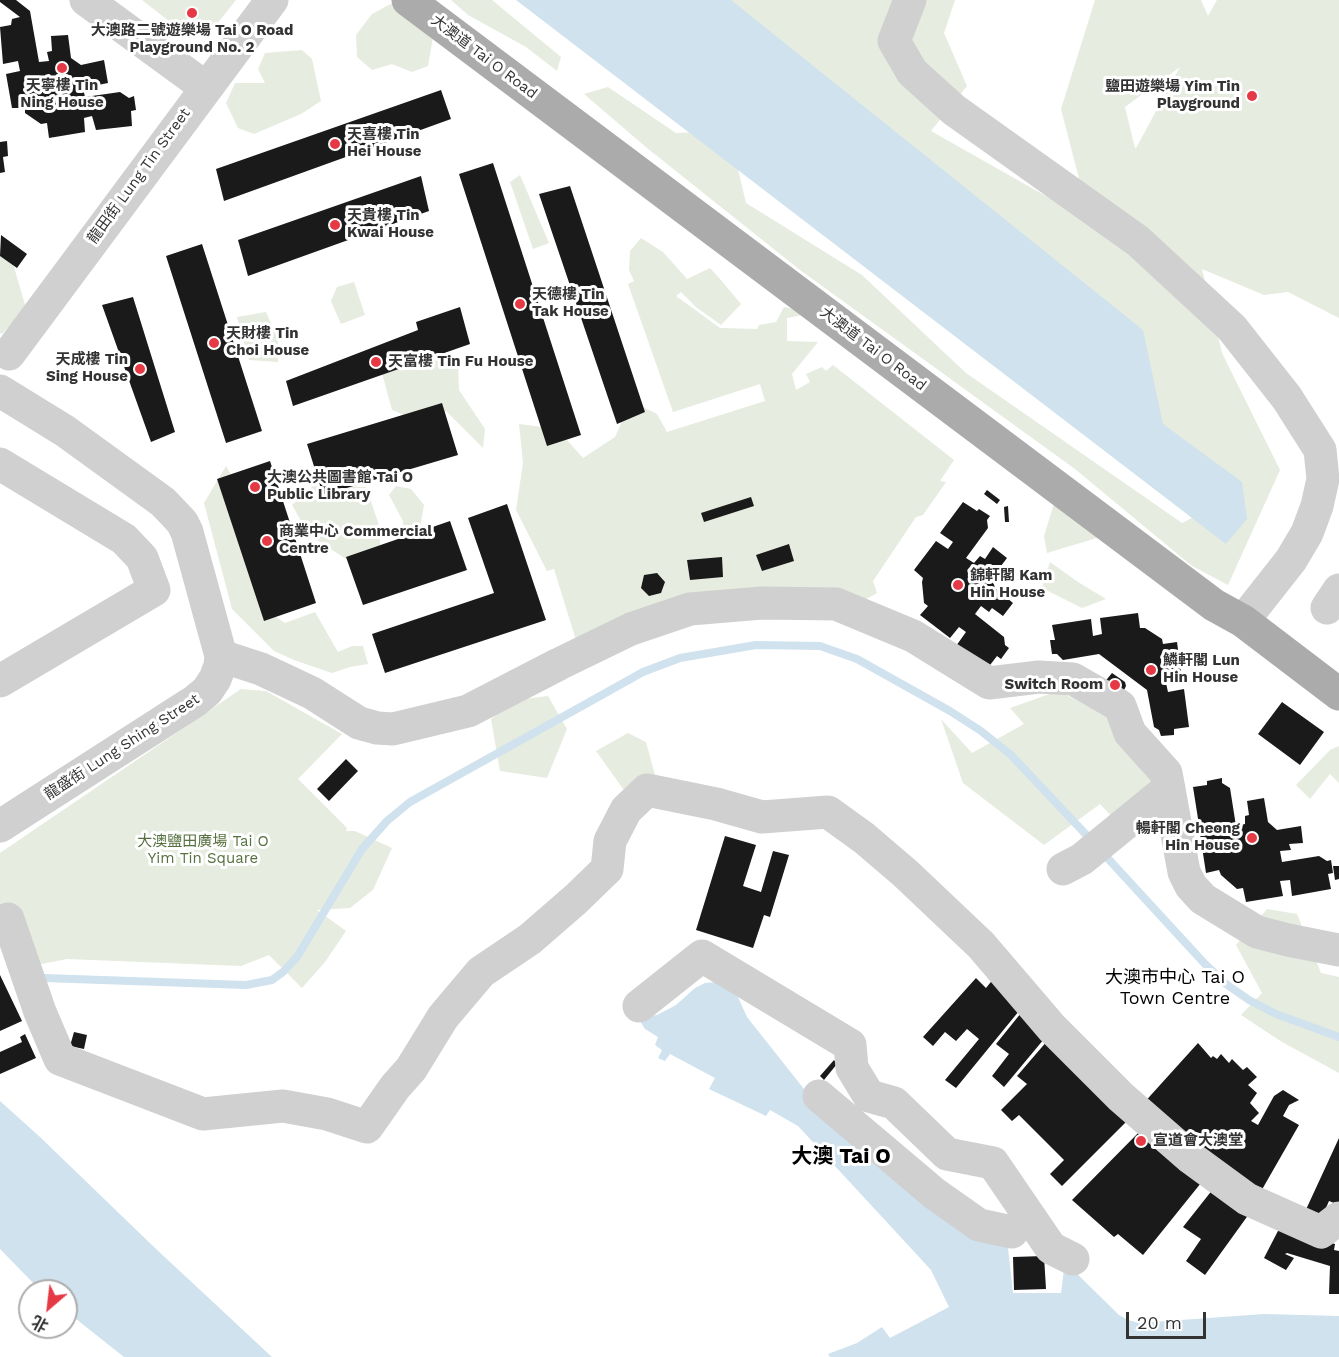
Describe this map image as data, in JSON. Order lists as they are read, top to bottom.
{
  "streets": {
    "main road": ["大澳道 Tai O Road"],
    "street": ["龍田街 Lung Tin Street", "龍盛街 Lung Shing Street"]
  },
  "districts": ["大澳市中心 Tai O Town Centre", "大澳 Tai O"],
  "parks": ["大澳鹽田廣場 Tai O Yim Tin Square"],
  "places": [
    "大澳路二號遊樂場 Tai O Road Playground No. 2",
    "天寧樓 Tin Ning House",
    "鹽田遊樂場 Yim Tin Playground",
    "天喜樓 Tin Hei House",
    "天貴樓 Tin Kwai House",
    "天德樓 Tin Tak House",
    "天財樓 Tin Choi House",
    "天富樓 Tin Fu House",
    "天成樓 Tin Sing House",
    "大澳公共圖書館 Tai O Public Library",
    "商業中心 Commercial Centre",
    "錦軒閣 Kam Hin House",
    "鱗軒閣 Lun Hin House",
    "Switch Room",
    "暢軒閣 Cheong Hin House",
    "宣道會大澳堂"
  ],
  "scale_bar": "20 m",
  "north": "bottom left"
}
